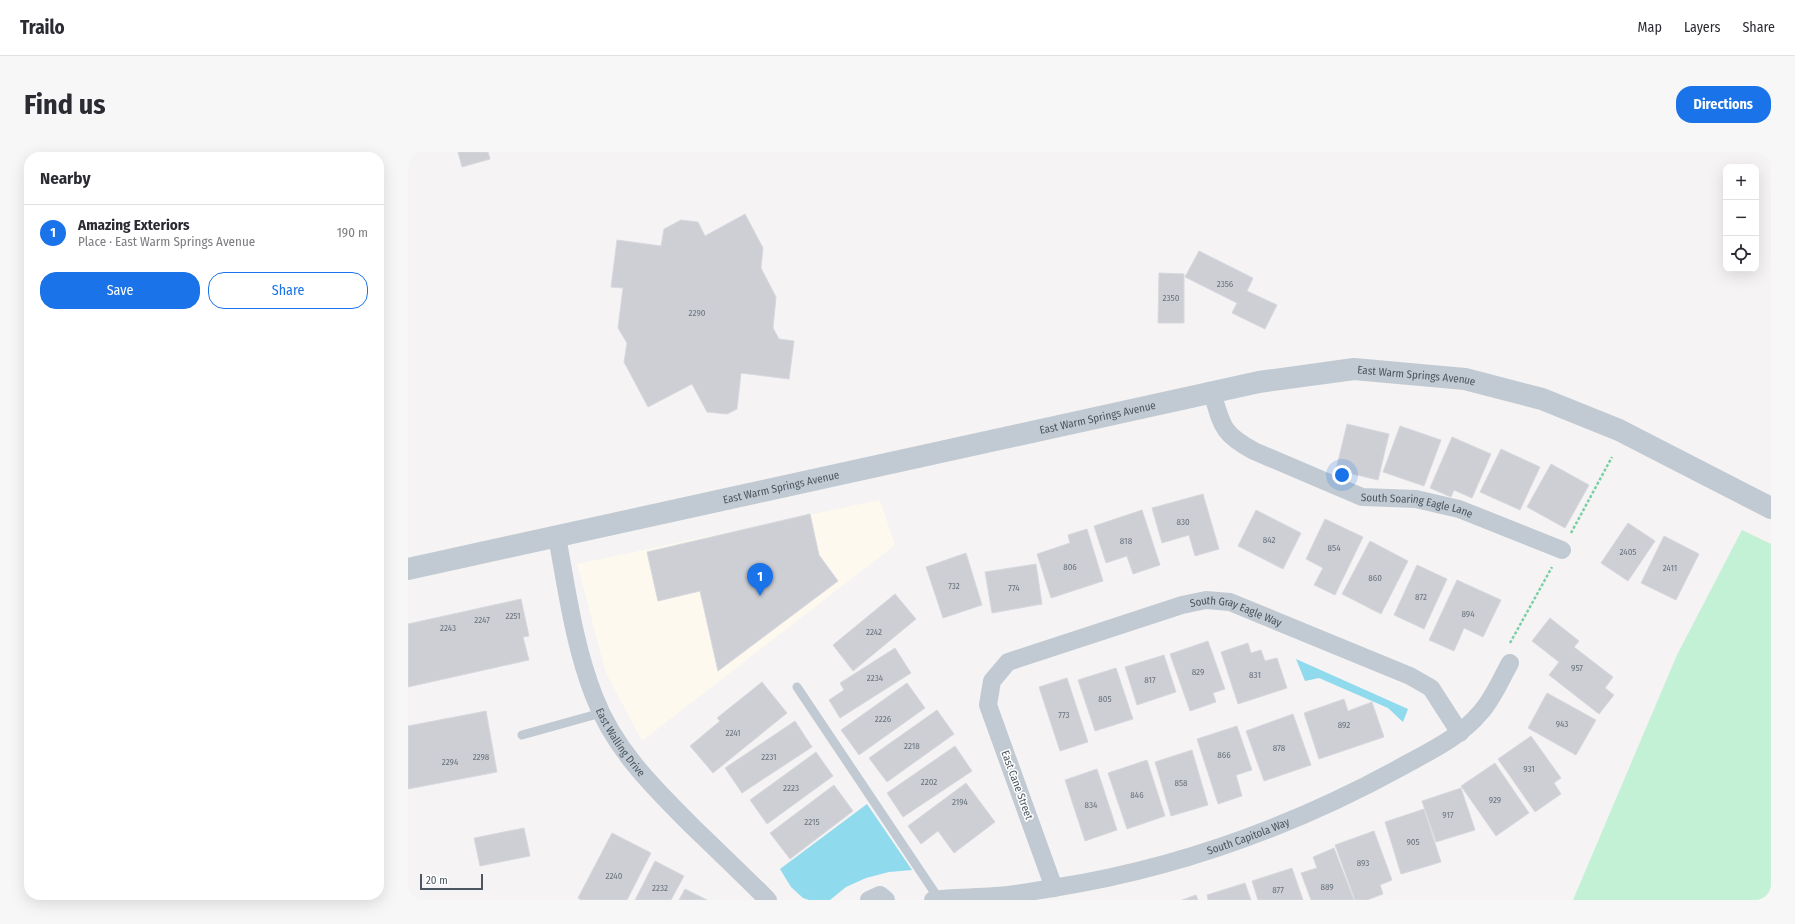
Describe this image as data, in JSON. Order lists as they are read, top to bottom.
{
  "streets": {
    "street": [
      "East Warm Springs Avenue",
      "South Soaring Eagle Lane",
      "South Gray Eagle Way",
      "East Walling Drive",
      "East Cane Street",
      "South Capitola Way"
    ]
  },
  "crossings": [
    ["East Warm Springs Avenue", "South Soaring Eagle Lane"],
    ["East Warm Springs Avenue", "East Walling Drive"],
    ["South Gray Eagle Way", "East Cane Street"],
    ["South Gray Eagle Way", "South Capitola Way"],
    ["East Cane Street", "South Capitola Way"]
  ],
  "house_numbers": [
    "2356",
    "2350",
    "2290",
    "830",
    "842",
    "818",
    "854",
    "2405",
    "806",
    "2411",
    "860",
    "732",
    "774",
    "872",
    "894",
    "2251",
    "2247",
    "2243",
    "2242",
    "957",
    "829",
    "831",
    "2234",
    "817",
    "805",
    "773",
    "2226",
    "943",
    "892",
    "2241",
    "2218",
    "878",
    "866",
    "2298",
    "2231",
    "2294",
    "931",
    "2202",
    "858",
    "2223",
    "846",
    "929",
    "2194",
    "834",
    "917",
    "2215",
    "905",
    "893",
    "2240",
    "889",
    "2232",
    "877"
  ],
  "scale_bar": "20 m",
  "page": {
    "header": "Trailo",
    "nav": ["Map", "Layers", "Share"],
    "buttons": [
      "Directions",
      ["Save", "Share"]
    ],
    "title": "Find us",
    "heading": "Nearby",
    "map_buttons": ["+", "−"],
    "list": [
      {
        "mark": "1",
        "name": "Amazing Exteriors",
        "note": "Place · East Warm Springs Avenue",
        "value": "190 m"
      }
    ],
    "pins": "1",
    "scale": "20 m"
  }
}
